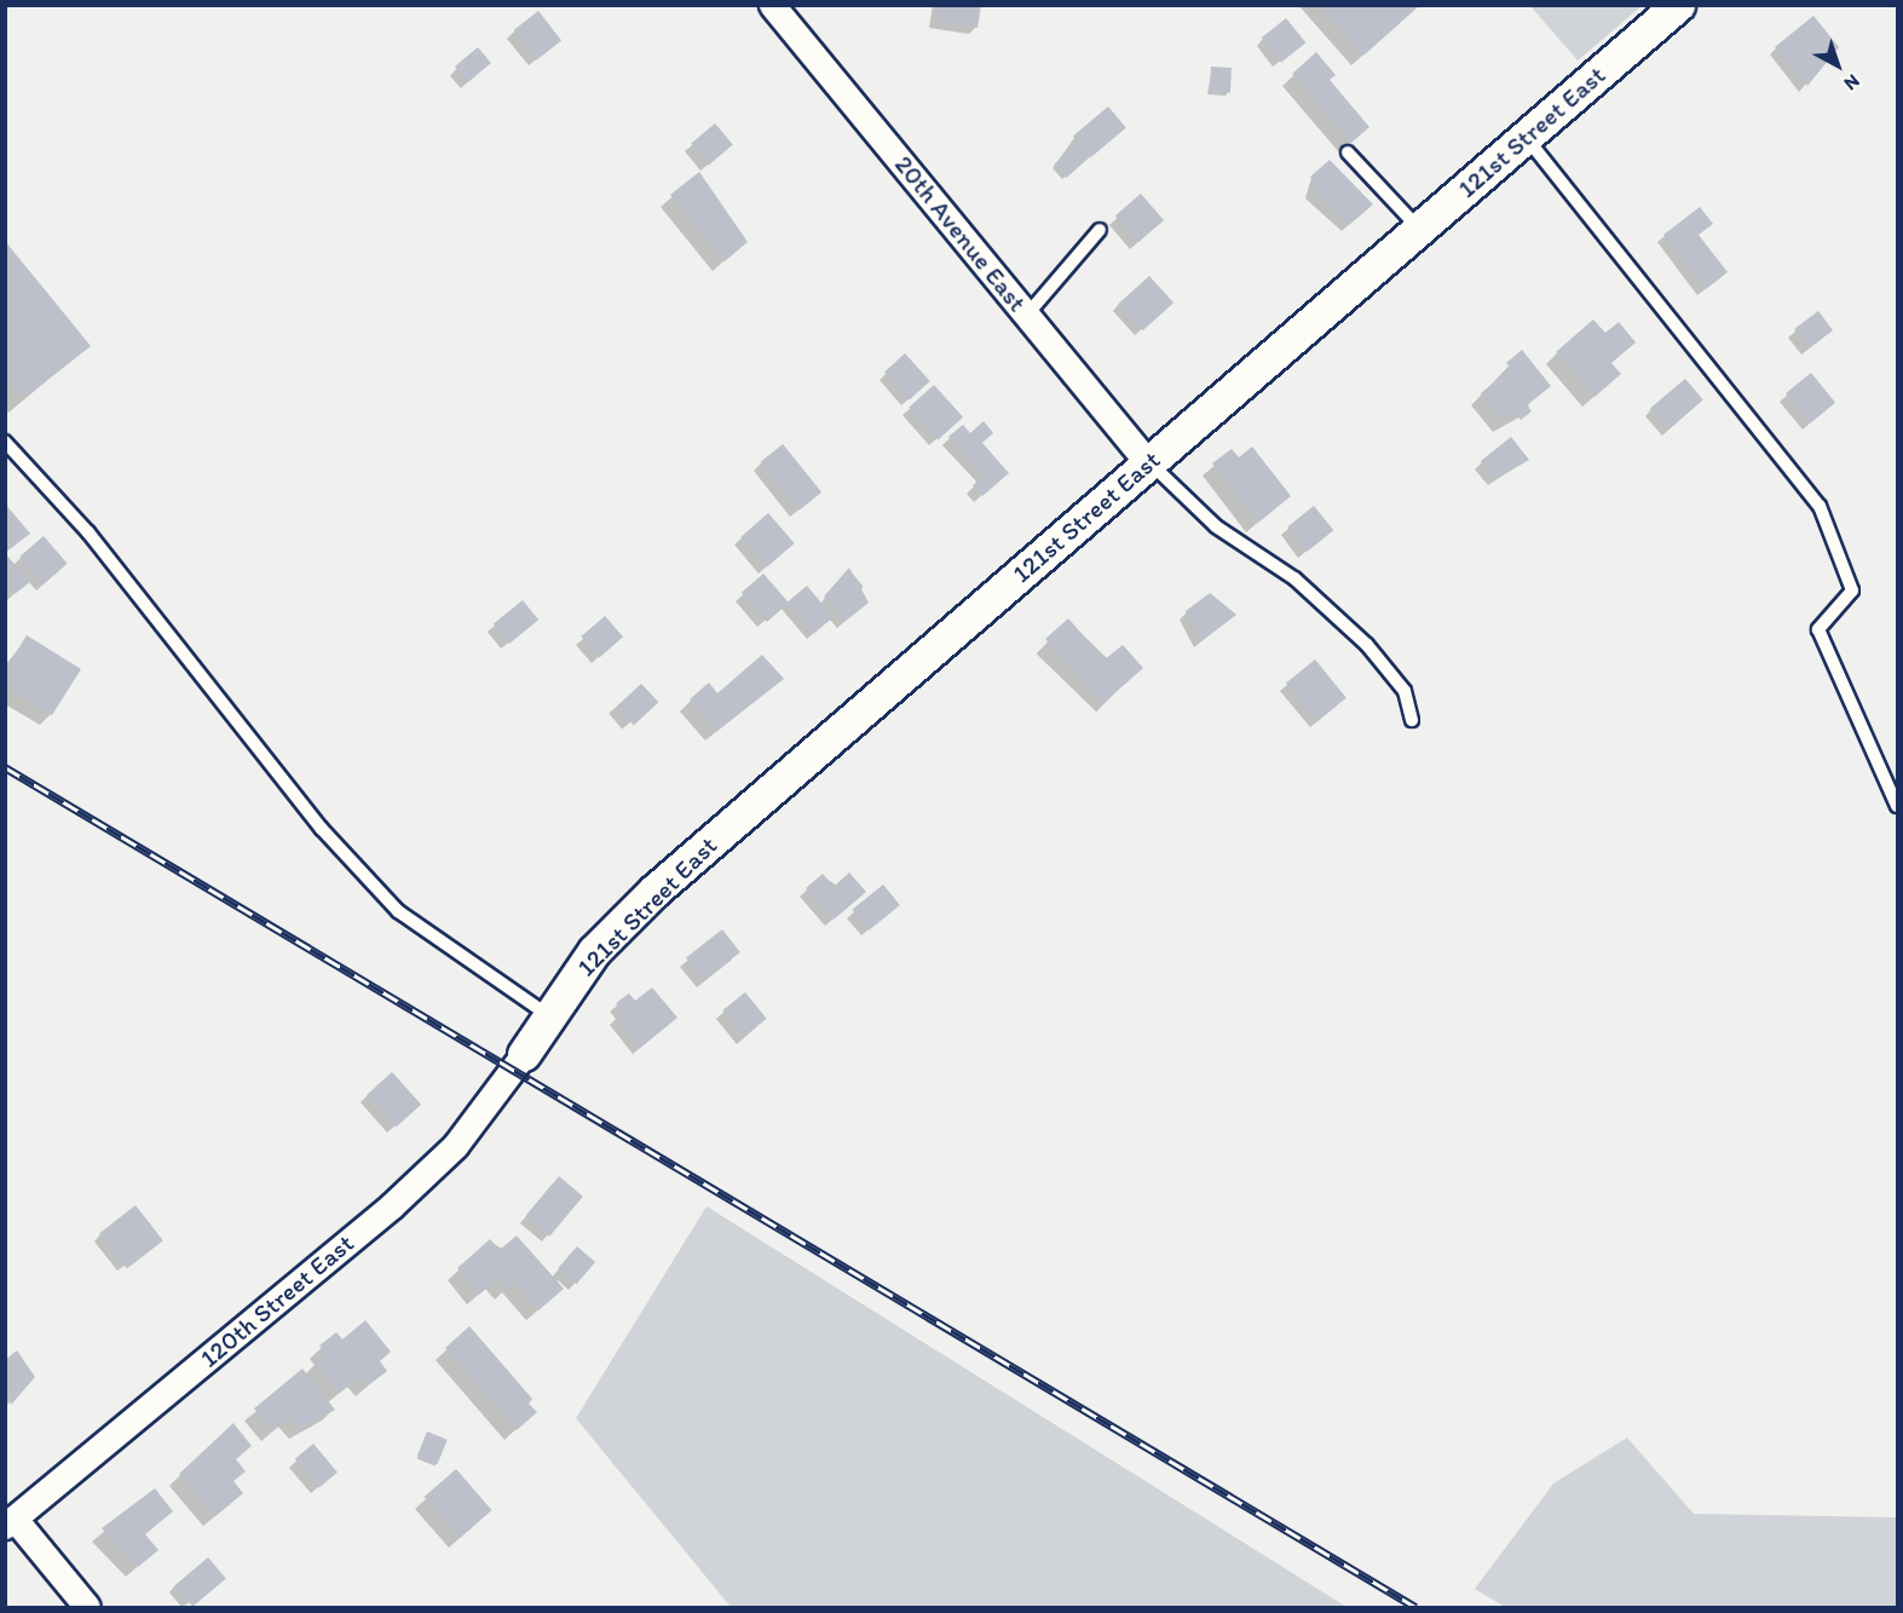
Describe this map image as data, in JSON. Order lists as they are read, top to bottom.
{
  "streets": {
    "street": ["121st Street East", "20th Avenue East", "120th Street East"]
  },
  "crossings": [
    ["121st Street East", "20th Avenue East"],
    ["121st Street East", "120th Street East"]
  ],
  "north": "bottom right"
}
